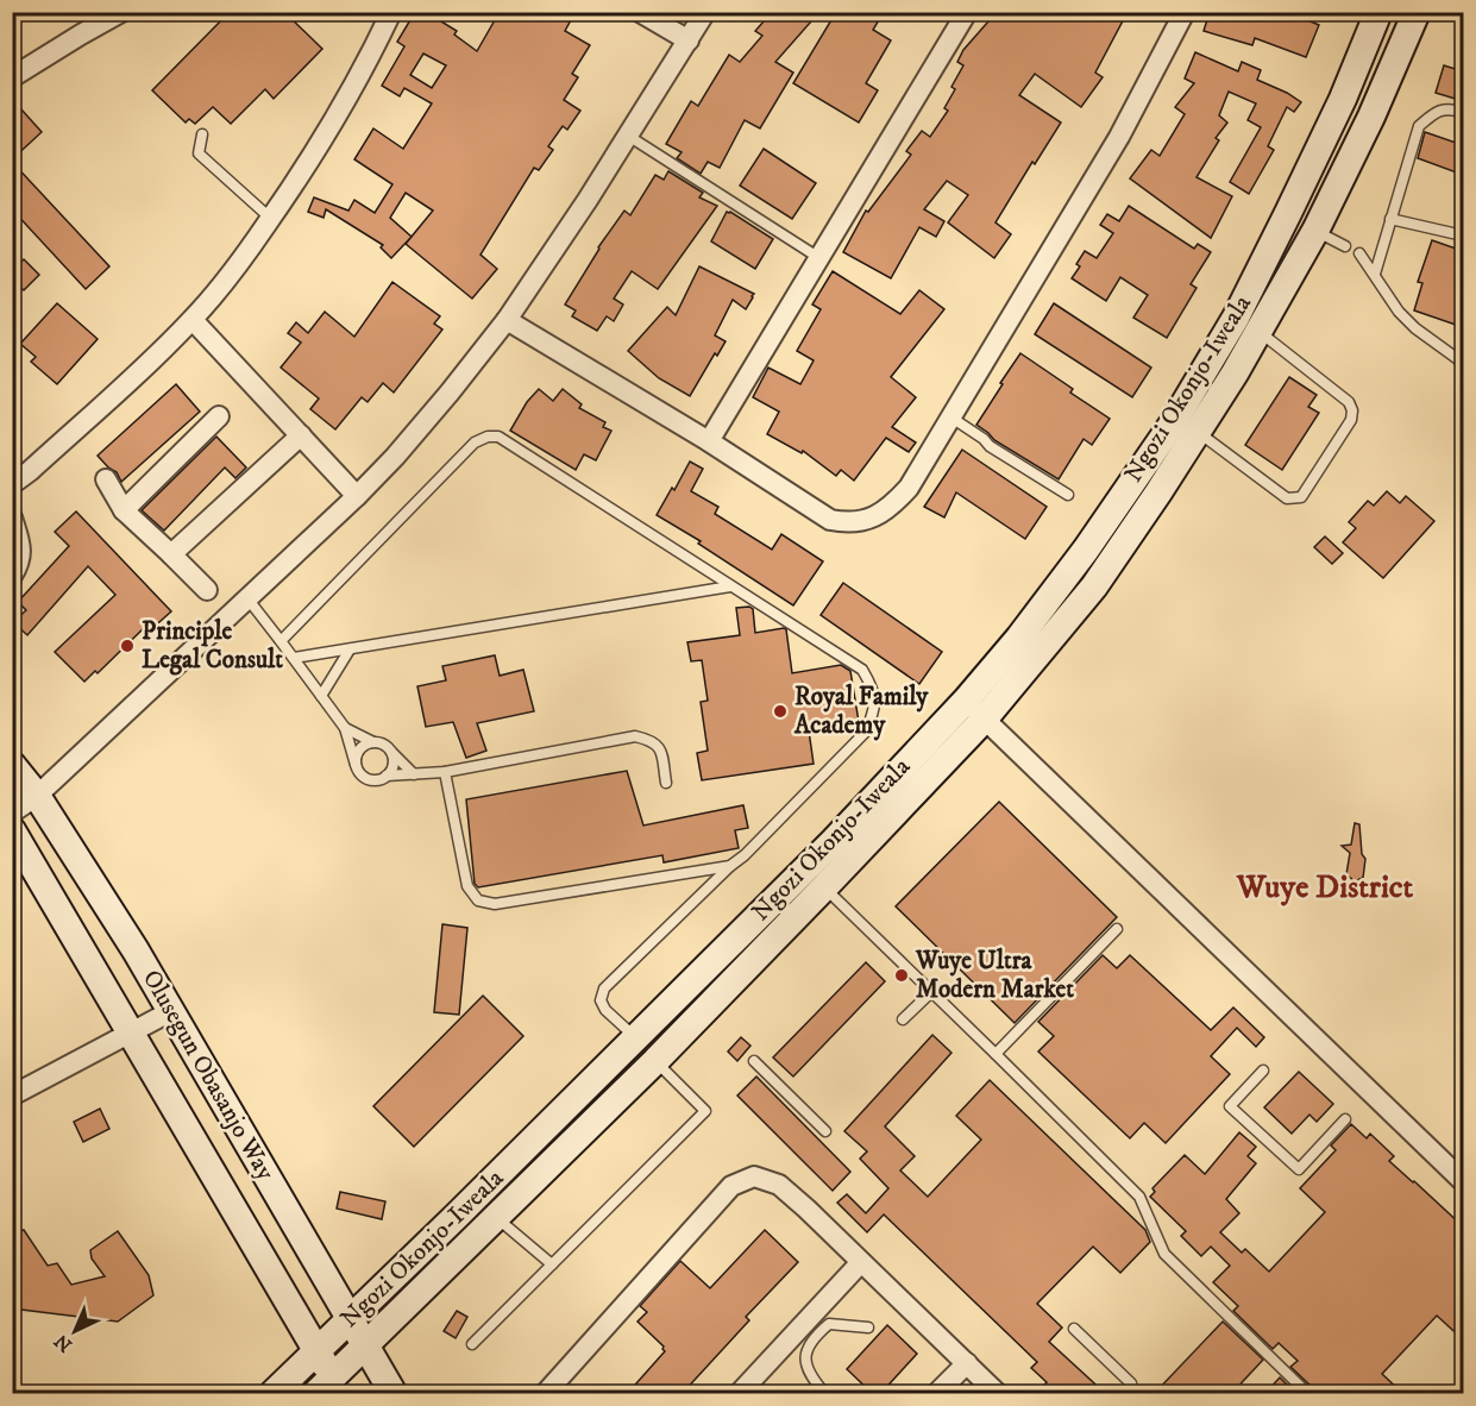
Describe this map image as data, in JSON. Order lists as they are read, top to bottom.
{
  "streets": {
    "street": ["Ngozi Okonjo-Iweala", "Olusegun Obasanjo Way"]
  },
  "crossings": [
    ["Ngozi Okonjo-Iweala", "Olusegun Obasanjo Way"]
  ],
  "districts": ["Wuye District"],
  "places": ["Principle Legal Consult", "Royal Family Academy", "Wuye Ultra Modern Market"],
  "north": "bottom left"
}
